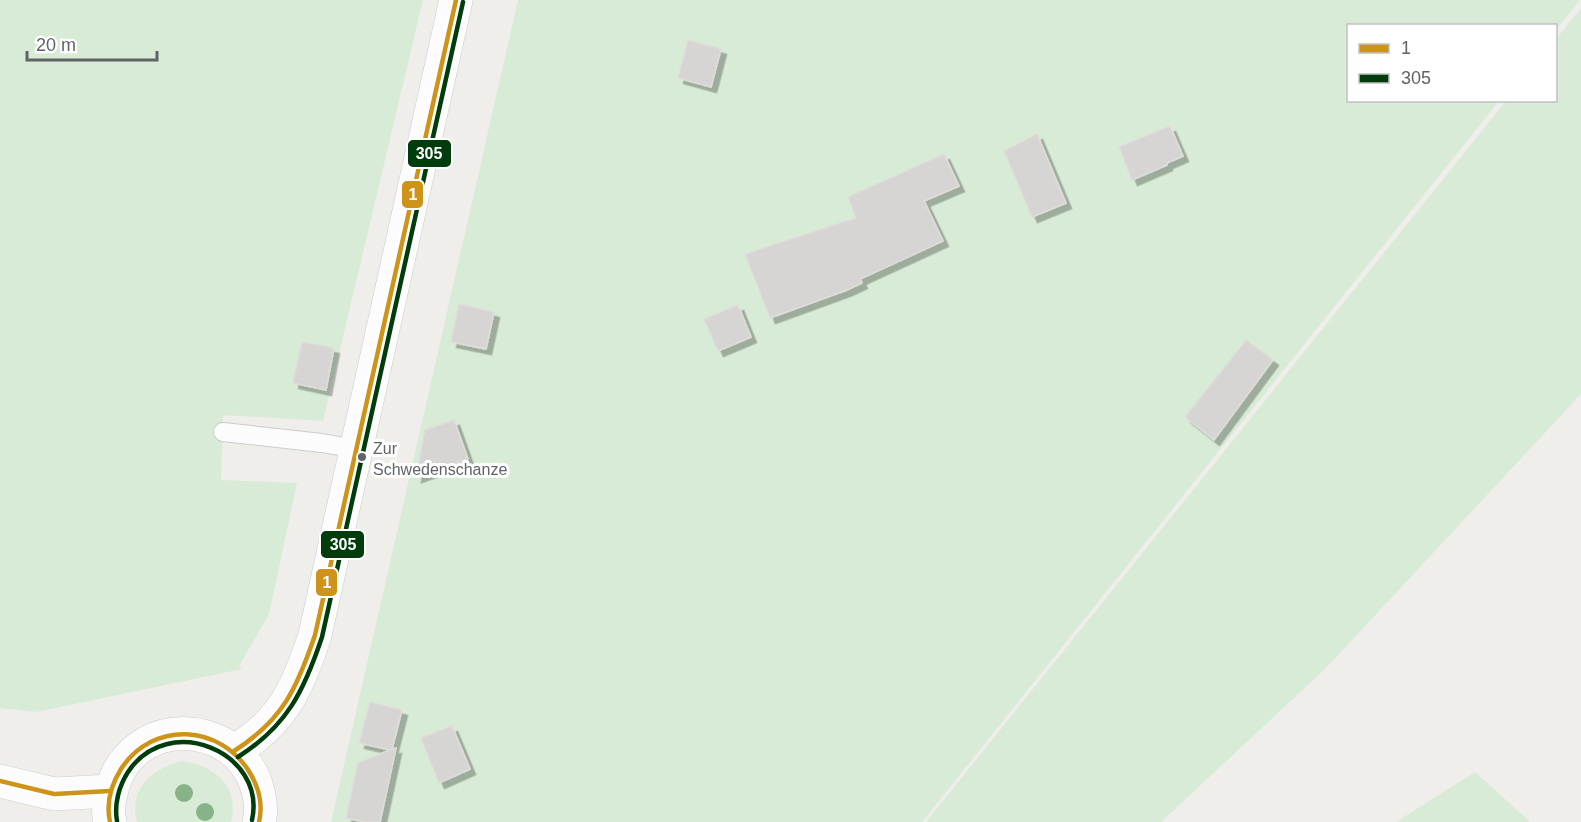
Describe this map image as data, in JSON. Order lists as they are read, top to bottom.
{
  "places": ["Zur Schwedenschanze"],
  "lines": ["transit line 1", "transit line 305"],
  "legend": ["1", "305"],
  "scale_bar": "20 m"
}
